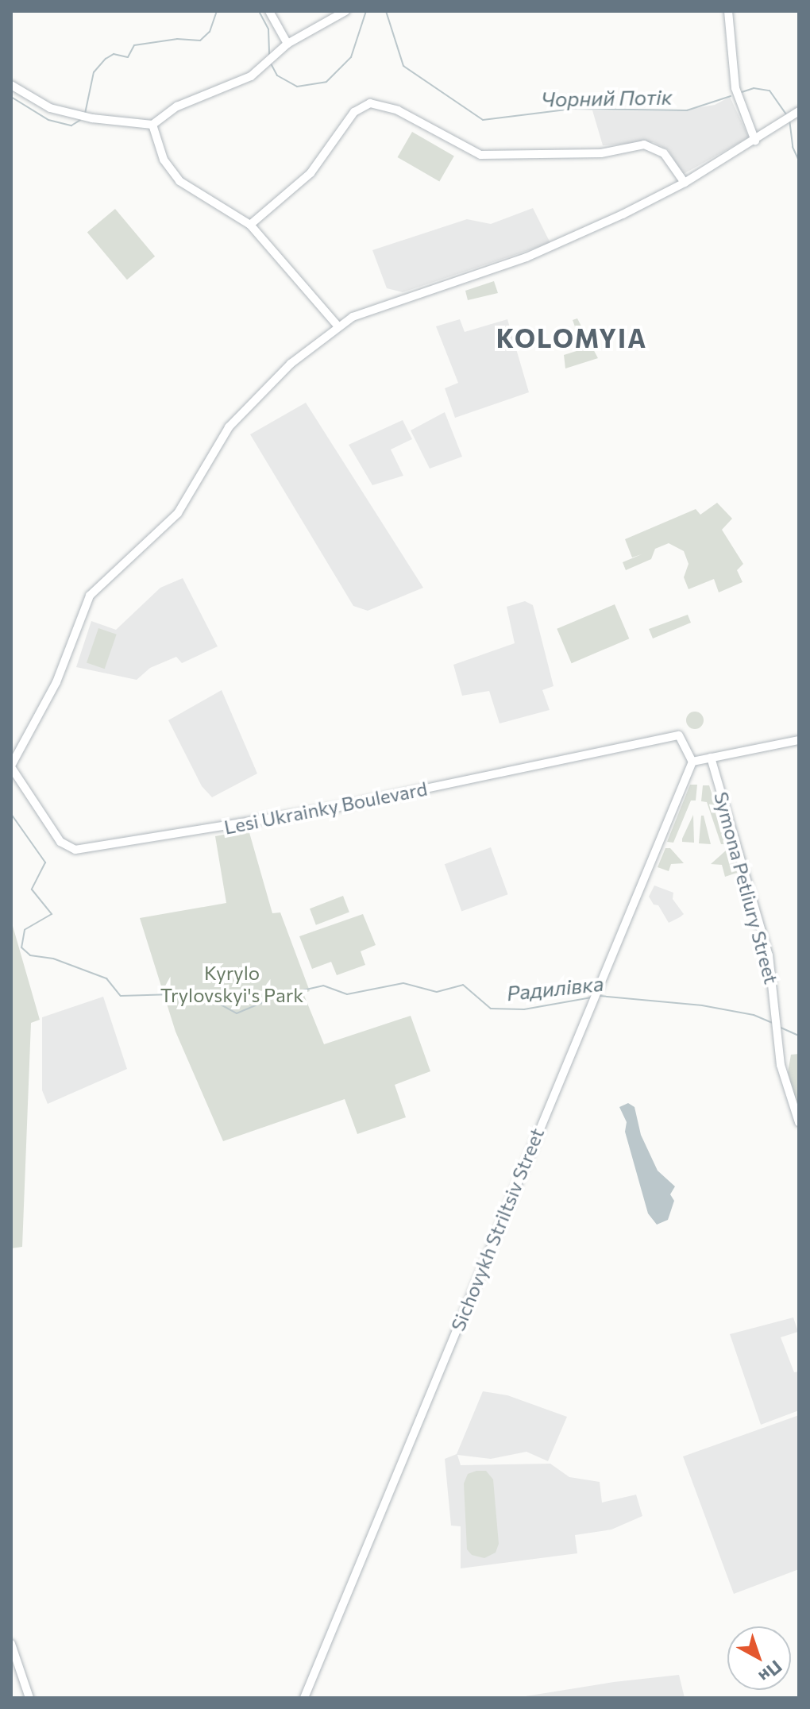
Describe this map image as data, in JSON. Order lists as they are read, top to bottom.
{
  "streets": {
    "street": ["Lesi Ukrainky Boulevard", "Symona Petliury Street", "Sichovykh Striltsiv Street"]
  },
  "crossings": [
    ["Lesi Ukrainky Boulevard", "Sichovykh Striltsiv Street"]
  ],
  "districts": ["KOLOMYIA"],
  "water": ["Чорний Потік", "Радилівка"],
  "parks": ["Kyrylo Trylovskyi's Park"],
  "north": "bottom right"
}
